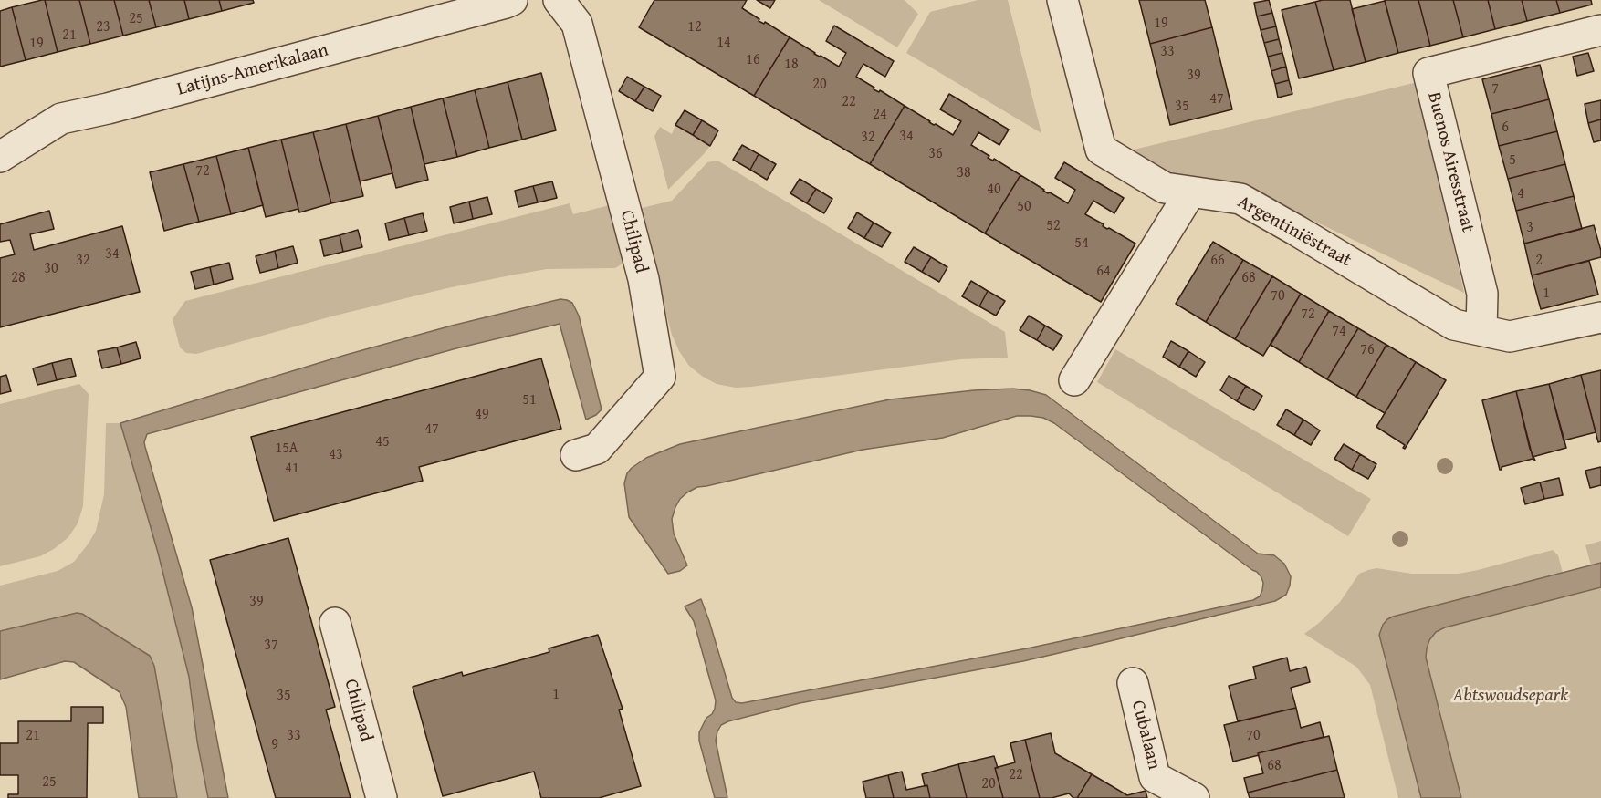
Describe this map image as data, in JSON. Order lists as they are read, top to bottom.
{
  "streets": {
    "street": [
      "Latijns-Amerikalaan",
      "Buenos Airesstraat",
      "Argentiniëstraat",
      "Chilipad",
      "Cubalaan"
    ]
  },
  "crossings": [
    ["Buenos Airesstraat", "Argentiniëstraat"]
  ],
  "parks": ["Abtswoudsepark"],
  "house_numbers": [
    "25",
    "19",
    "23",
    "12",
    "21",
    "14",
    "19",
    "33",
    "16",
    "18",
    "39",
    "20",
    "7",
    "47",
    "22",
    "35",
    "24",
    "6",
    "34",
    "32",
    "36",
    "5",
    "72",
    "38",
    "40",
    "4",
    "50",
    "52",
    "3",
    "54",
    "34",
    "32",
    "66",
    "2",
    "30",
    "64",
    "28",
    "68",
    "1",
    "70",
    "72",
    "74",
    "76",
    "51",
    "49",
    "47",
    "45",
    "15A",
    "43",
    "41",
    "39",
    "37",
    "1",
    "35",
    "21",
    "33",
    "70",
    "9",
    "68",
    "22",
    "25",
    "20"
  ]
}
